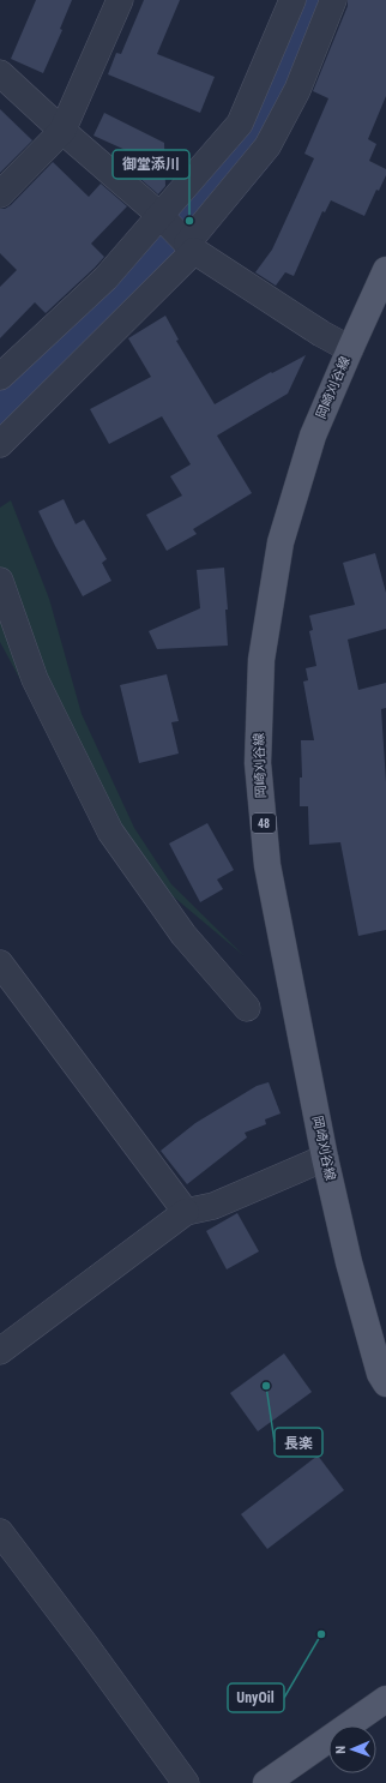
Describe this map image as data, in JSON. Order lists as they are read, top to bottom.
{
  "streets": {
    "main road": ["岡崎刈谷線", "48"]
  },
  "places": ["御堂添川", "長楽", "UnyOil"],
  "north": "left"
}
